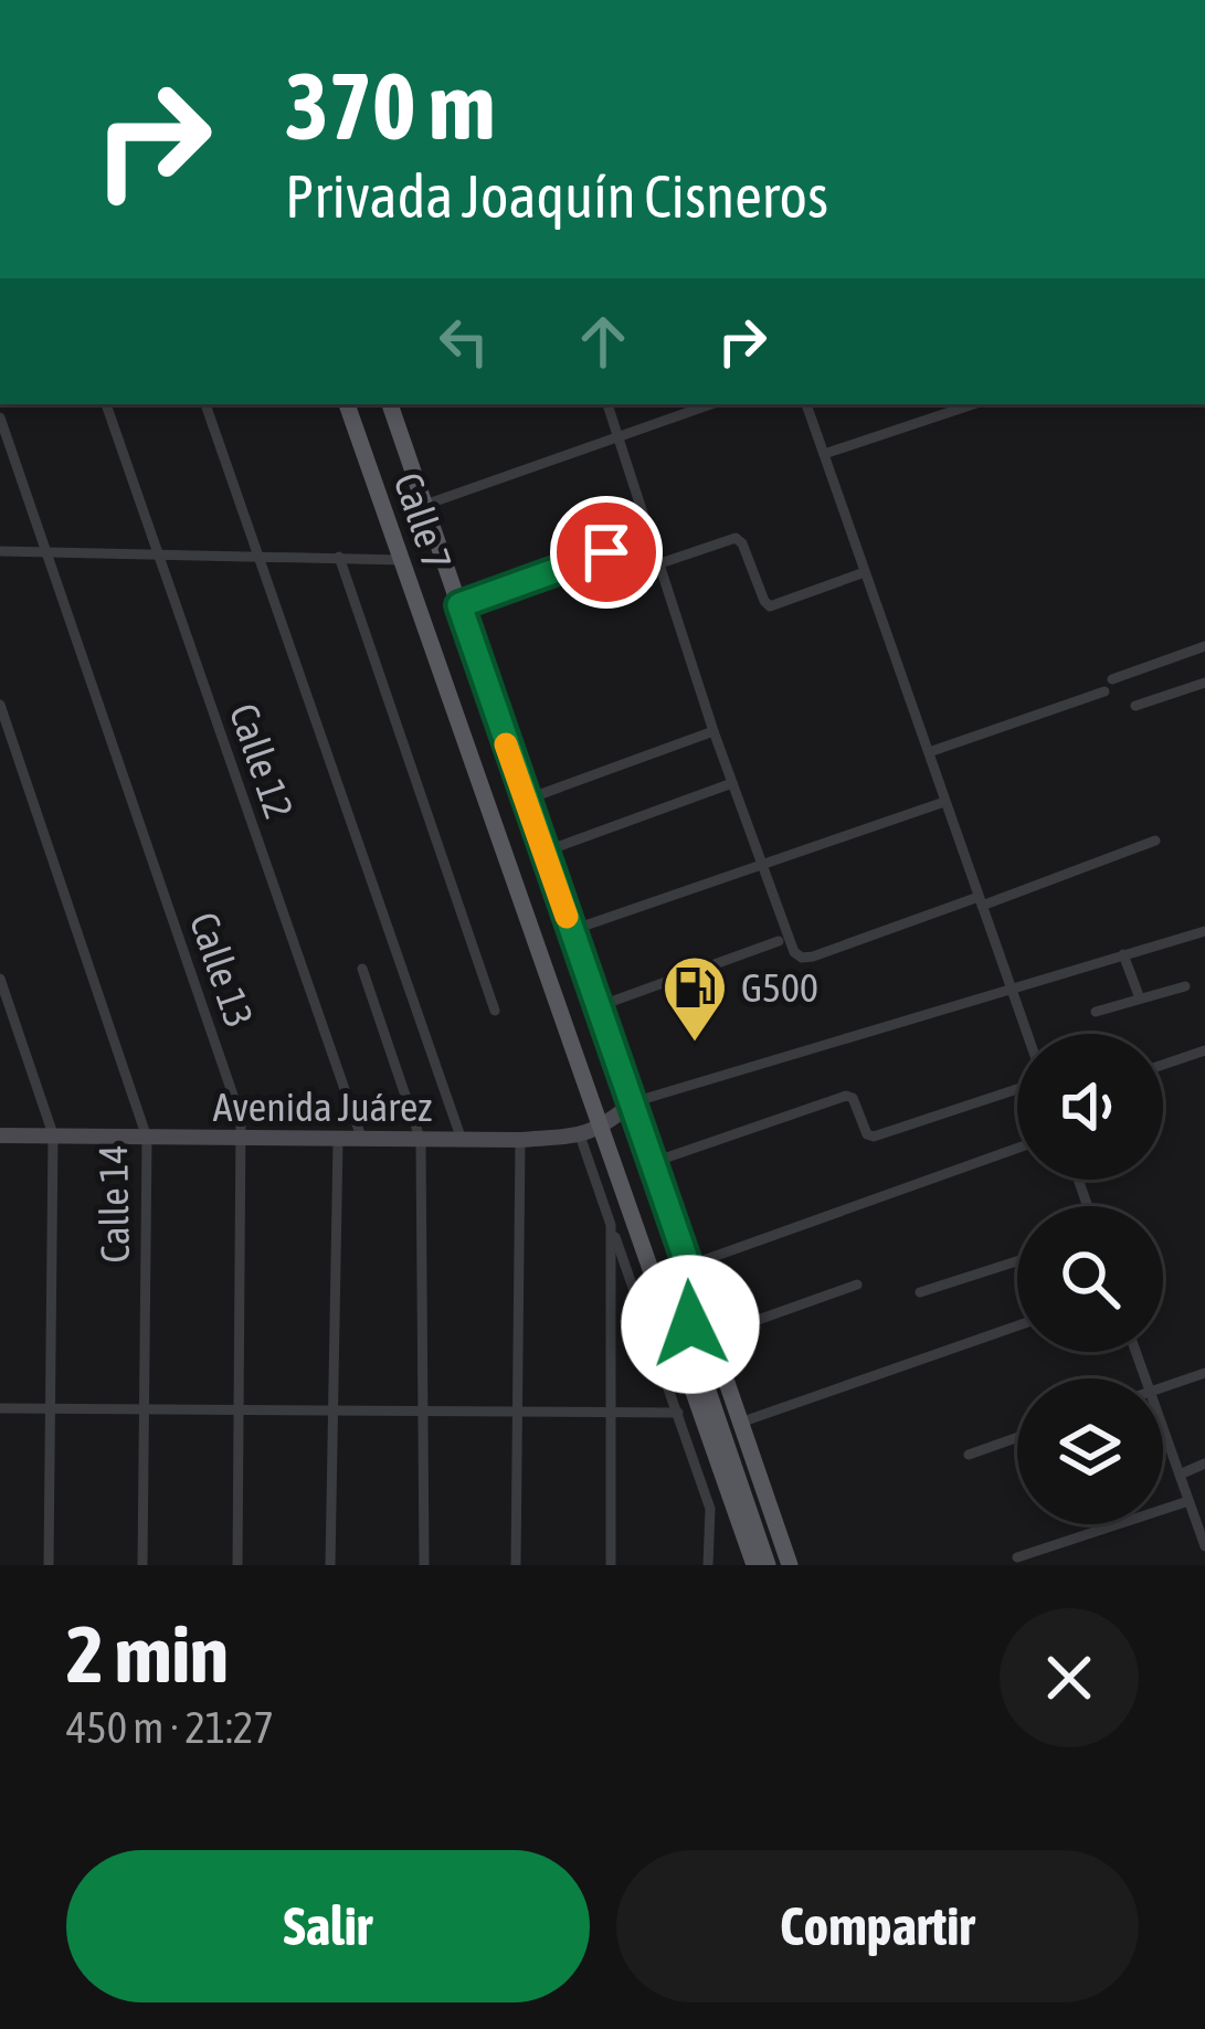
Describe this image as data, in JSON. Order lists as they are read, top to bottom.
{
  "streets": {
    "main road": ["Calle 7"],
    "street": [
      "Calle 12",
      "Calle 13",
      "Avenida Juárez",
      "Calle 14"
    ]
  },
  "crossings": [
    ["Calle 7", "Avenida Juárez"],
    ["Calle 12", "Avenida Juárez"],
    ["Calle 13", "Avenida Juárez"],
    ["Avenida Juárez", "Calle 14"]
  ],
  "places": {
    "fuel station": ["G500"]
  },
  "page": {
    "turn": ["370 m", "Privada Joaquín Cisneros"],
    "heading": ["2 min", "450 m · 21:27"],
    "buttons": ["Salir", "Compartir"]
  }
}
